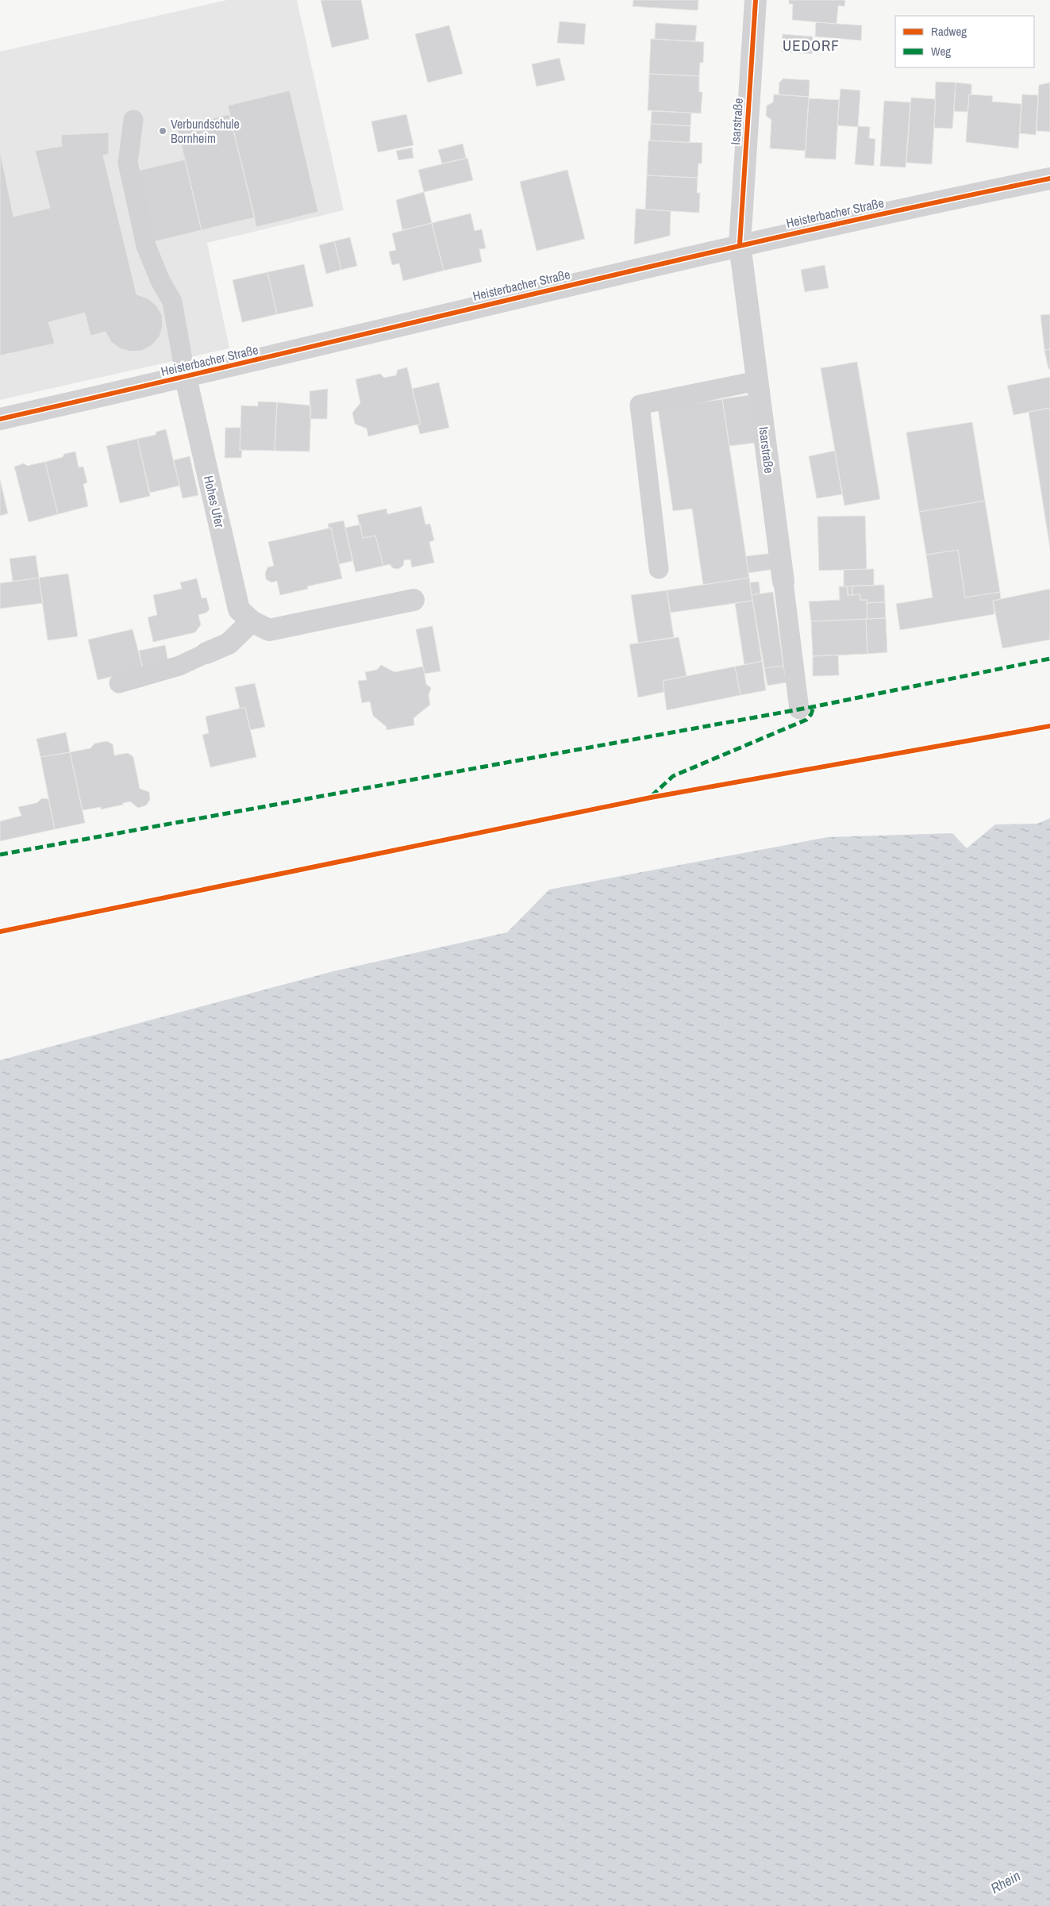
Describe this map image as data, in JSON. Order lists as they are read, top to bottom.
{
  "streets": {
    "street": ["Isarstraße", "Heisterbacher Straße", "Hohes Ufer"]
  },
  "crossings": [
    ["Isarstraße", "Heisterbacher Straße"],
    ["Heisterbacher Straße", "Hohes Ufer"]
  ],
  "districts": ["UEDORF"],
  "water": ["Rhein"],
  "places": ["Verbundschule Bornheim"],
  "legend": ["Radweg", "Weg"]
}
